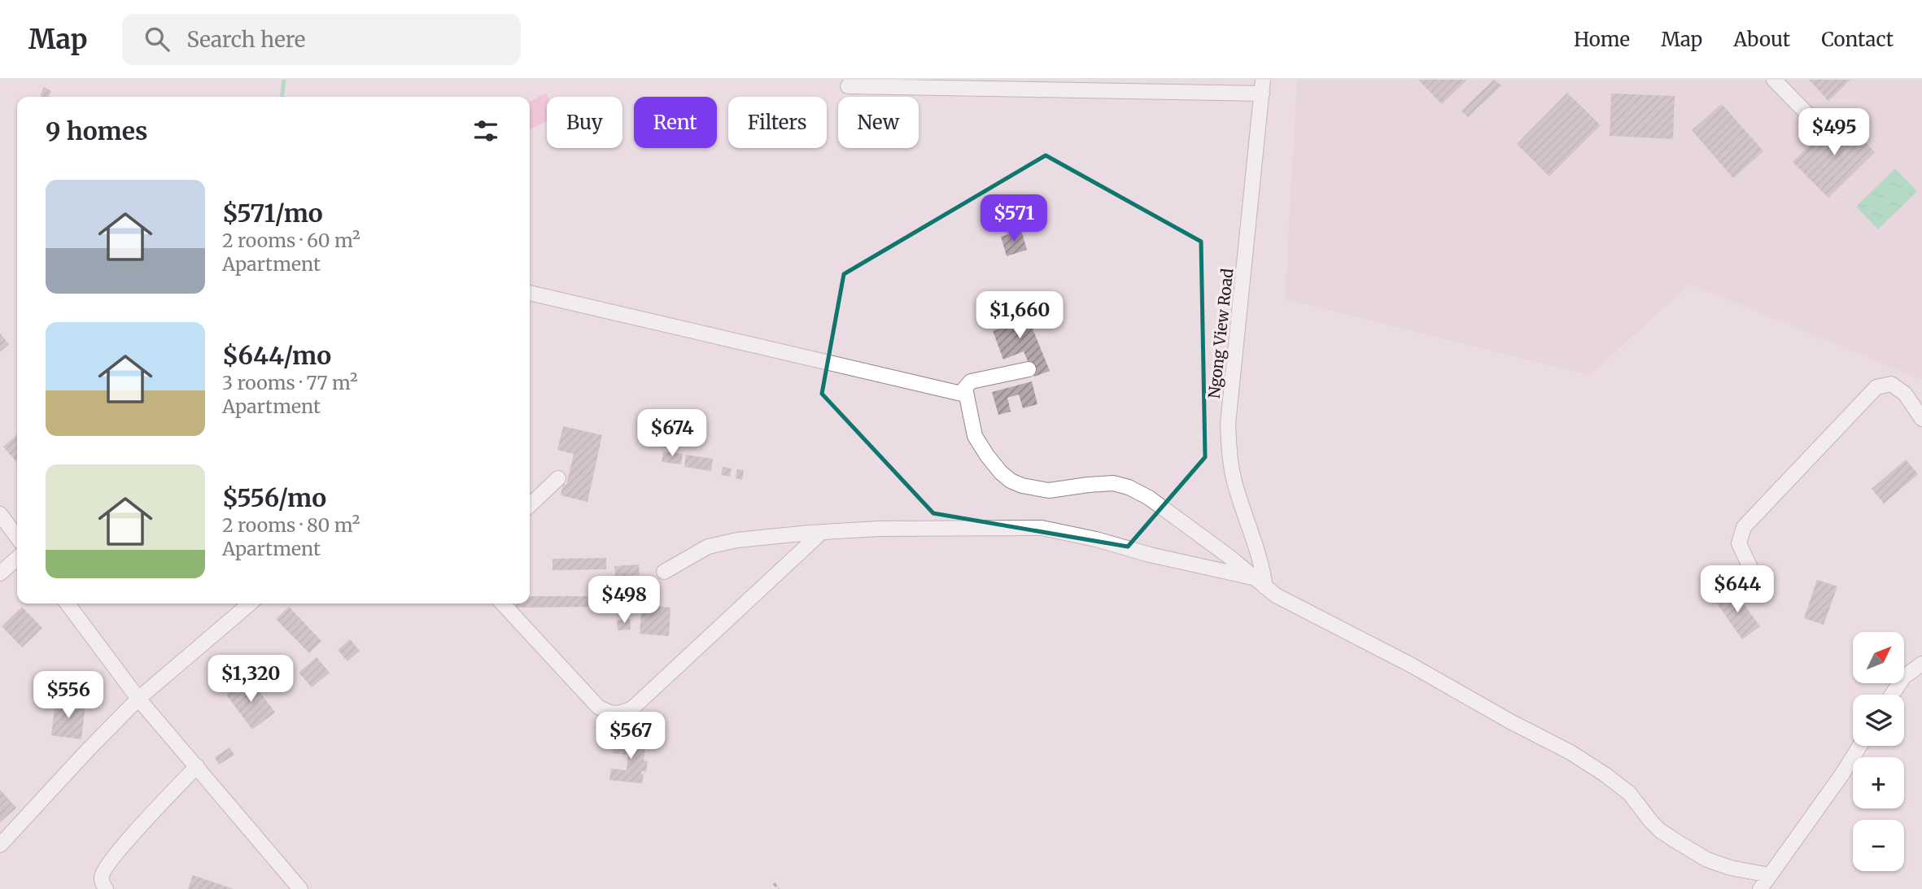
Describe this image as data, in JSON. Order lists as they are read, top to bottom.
{
  "streets": {
    "street": ["Ngong View Road"]
  },
  "north": "top right",
  "page": {
    "header": "Map",
    "search": "Search here",
    "nav": [
      "Home",
      "Map",
      "About",
      "Contact"
    ],
    "chip": [
      "Buy",
      "Rent",
      "Filters",
      "New"
    ],
    "heading": "9 homes",
    "price": [
      "$495",
      "$571",
      "$1,660",
      "$674",
      "$644",
      "$498",
      "$1,320",
      "$556",
      "$567"
    ],
    "list": [
      {
        "name": "$571/mo",
        "note": "2 rooms · 60 m² · Apartment"
      },
      {
        "name": "$644/mo",
        "note": "3 rooms · 77 m² · Apartment"
      },
      {
        "name": "$556/mo",
        "note": "2 rooms · 80 m² · Apartment"
      }
    ],
    "map_buttons": ["+", "−"]
  }
}
